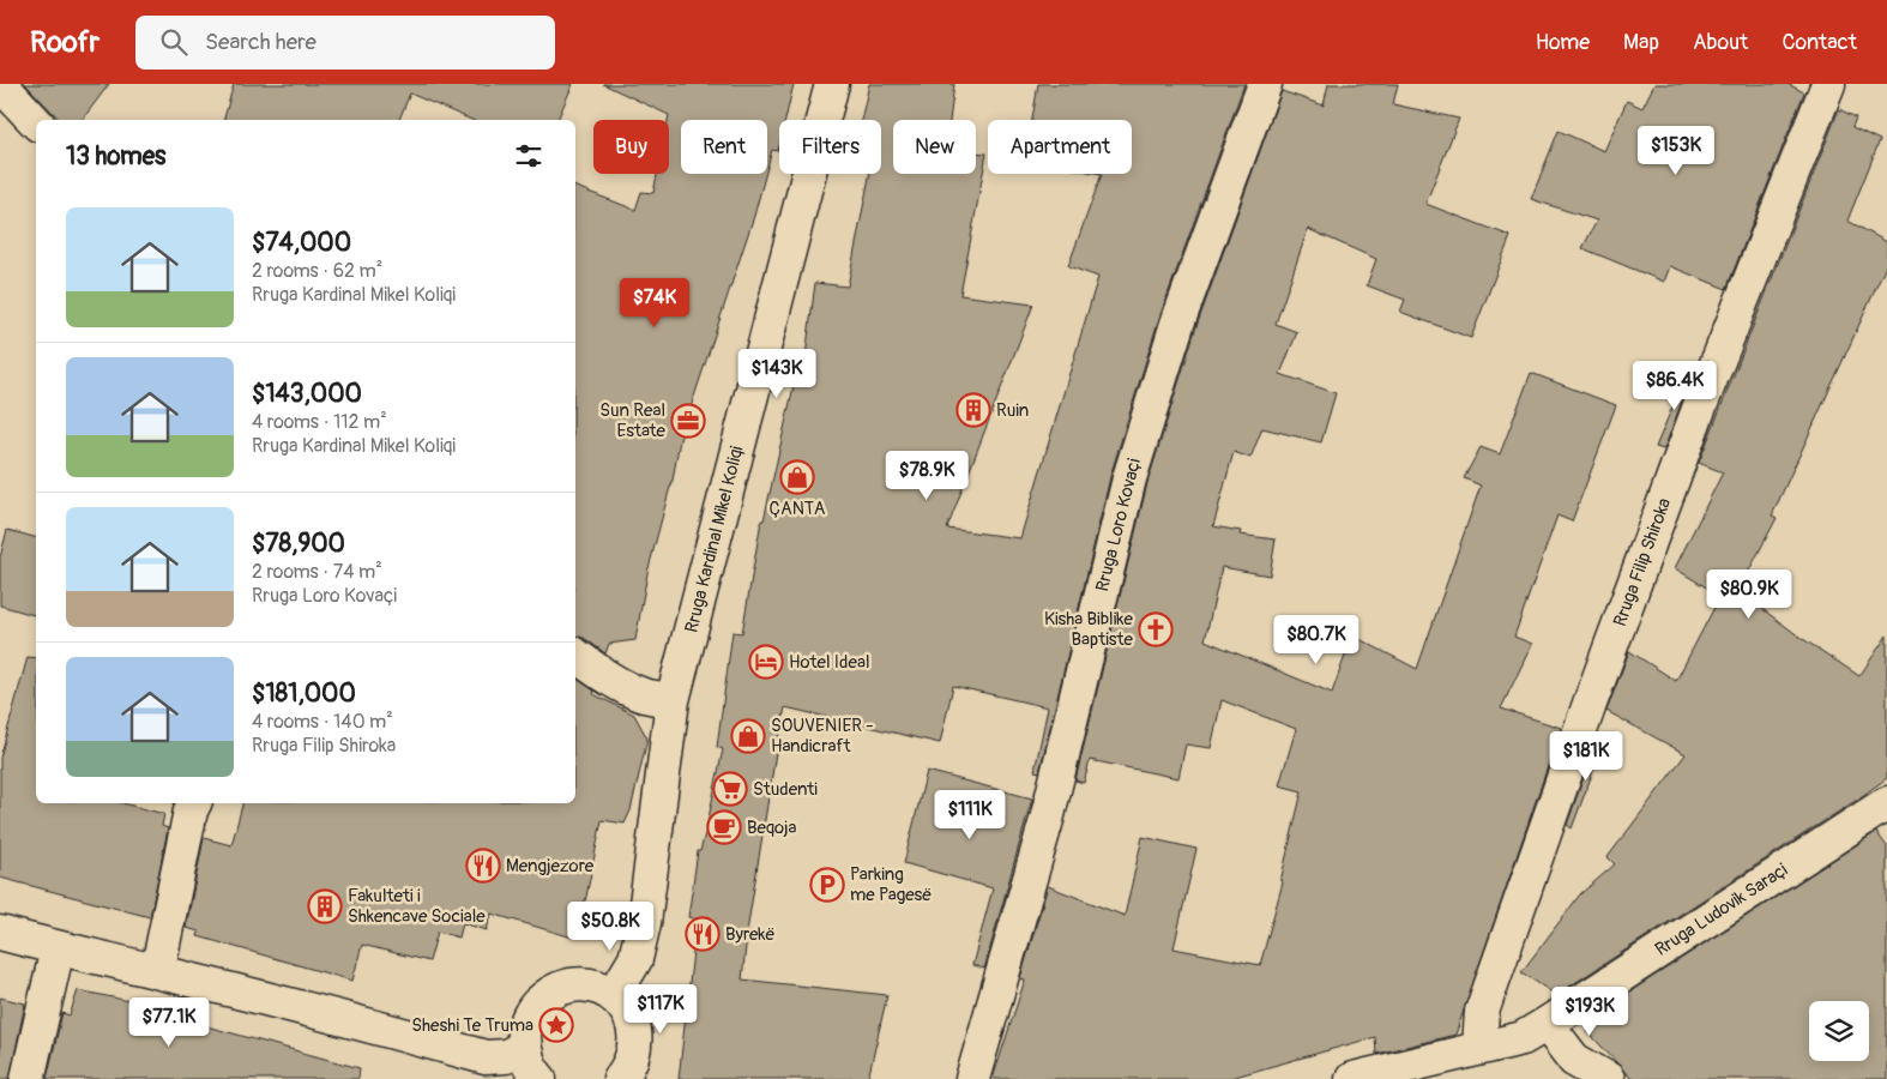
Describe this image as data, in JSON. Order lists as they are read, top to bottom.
{
  "streets": {
    "street": [
      "Rruga Loro Kovaçi",
      "Rruga Kardinal Mikel Koliqi",
      "Rruga Filip Shiroka",
      "Rruga Ludovik Saraçi"
    ]
  },
  "crossings": [
    ["Rruga Filip Shiroka", "Rruga Ludovik Saraçi"]
  ],
  "places": {
    "building": ["Ruin", "Fakulteti i Shkencave Sociale"],
    "office": ["Sun Real Estate"],
    "shop": ["ÇANTA", "SOUVENIER - Handicraft"],
    "church": ["Kisha Biblike Baptiste"],
    "hotel": ["Hotel Ideal"],
    "supermarket": ["Studenti"],
    "cafe": ["Beqoja"],
    "restaurant": ["Mengjezore", "Byrekë"],
    "parking": ["Parking me Pagesë"],
    "place": ["Sheshi Te Truma"]
  },
  "page": {
    "header": "Roofr",
    "search": "Search here",
    "nav": [
      "Home",
      "Map",
      "About",
      "Contact"
    ],
    "chip": [
      "Buy",
      "Rent",
      "Filters",
      "New",
      "Apartment"
    ],
    "heading": "13 homes",
    "price": [
      "$153K",
      "$74K",
      "$143K",
      "$86.4K",
      "$78.9K",
      "$80.9K",
      "$80.7K",
      "$181K",
      "$111K",
      "$50.8K",
      "$117K",
      "$193K",
      "$77.1K"
    ],
    "list": [
      {
        "name": "$74,000",
        "note": "2 rooms · 62 m² · Rruga Kardinal Mikel Koliqi"
      },
      {
        "name": "$143,000",
        "note": "4 rooms · 112 m² · Rruga Kardinal Mikel Koliqi"
      },
      {
        "name": "$78,900",
        "note": "2 rooms · 74 m² · Rruga Loro Kovaçi"
      },
      {
        "name": "$181,000",
        "note": "4 rooms · 140 m² · Rruga Filip Shiroka"
      }
    ]
  }
}
